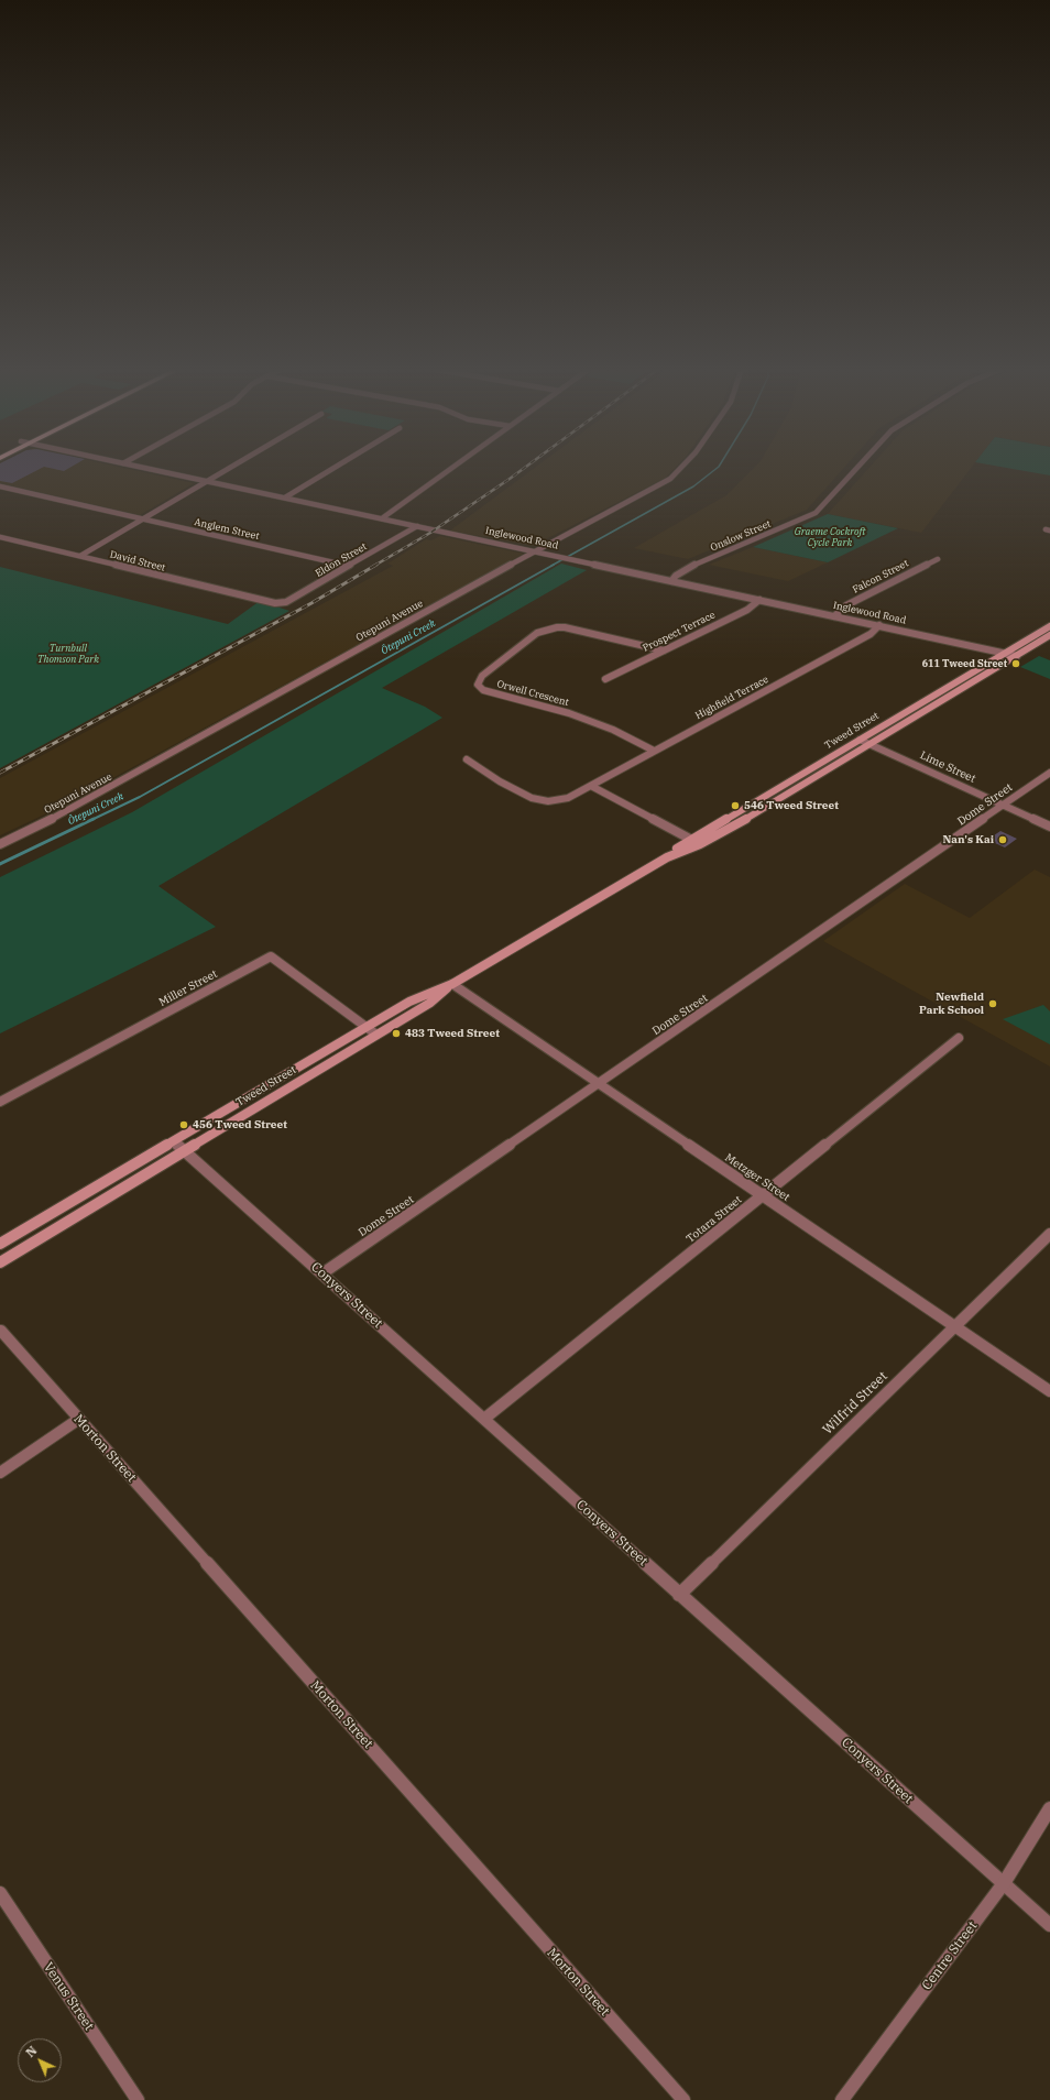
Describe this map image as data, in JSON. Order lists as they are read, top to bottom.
{
  "streets": {
    "main road": ["Tweed Street"],
    "street": [
      "Anglem Street",
      "Onslow Street",
      "Inglewood Road",
      "Eldon Street",
      "David Street",
      "Falcon Street",
      "Otepuni Avenue",
      "Prospect Terrace",
      "Orwell Crescent",
      "Highfield Terrace",
      "Lime Street",
      "Dome Street",
      "Miller Street",
      "Metzger Street",
      "Totara Street",
      "Conyers Street",
      "Wilfrid Street",
      "Morton Street",
      "Centre Street",
      "Venus Street"
    ]
  },
  "crossings": [
    ["Anglem Street", "Eldon Street"],
    ["Onslow Street", "Inglewood Road"],
    ["Inglewood Road", "Eldon Street"],
    ["Inglewood Road", "Falcon Street"],
    ["Inglewood Road", "Otepuni Avenue"],
    ["Inglewood Road", "Prospect Terrace"],
    ["Inglewood Road", "Highfield Terrace"],
    ["Inglewood Road", "Tweed Street"],
    ["Eldon Street", "David Street"],
    ["Prospect Terrace", "Orwell Crescent"],
    ["Orwell Crescent", "Highfield Terrace"],
    ["Tweed Street", "Lime Street"],
    ["Tweed Street", "Miller Street"],
    ["Tweed Street", "Metzger Street"],
    ["Tweed Street", "Conyers Street"],
    ["Lime Street", "Dome Street"],
    ["Dome Street", "Metzger Street"],
    ["Dome Street", "Conyers Street"],
    ["Metzger Street", "Totara Street"],
    ["Metzger Street", "Wilfrid Street"],
    ["Totara Street", "Conyers Street"],
    ["Conyers Street", "Wilfrid Street"],
    ["Conyers Street", "Centre Street"]
  ],
  "water": ["Ōtepuni Creek"],
  "parks": ["Graeme Cockroft Cycle Park", "Turnbull Thomson Park"],
  "places": [
    "611 Tweed Street",
    "546 Tweed Street",
    "Nan's Kai",
    "Newfield Park School",
    "483 Tweed Street",
    "456 Tweed Street"
  ],
  "north": "top left"
}
